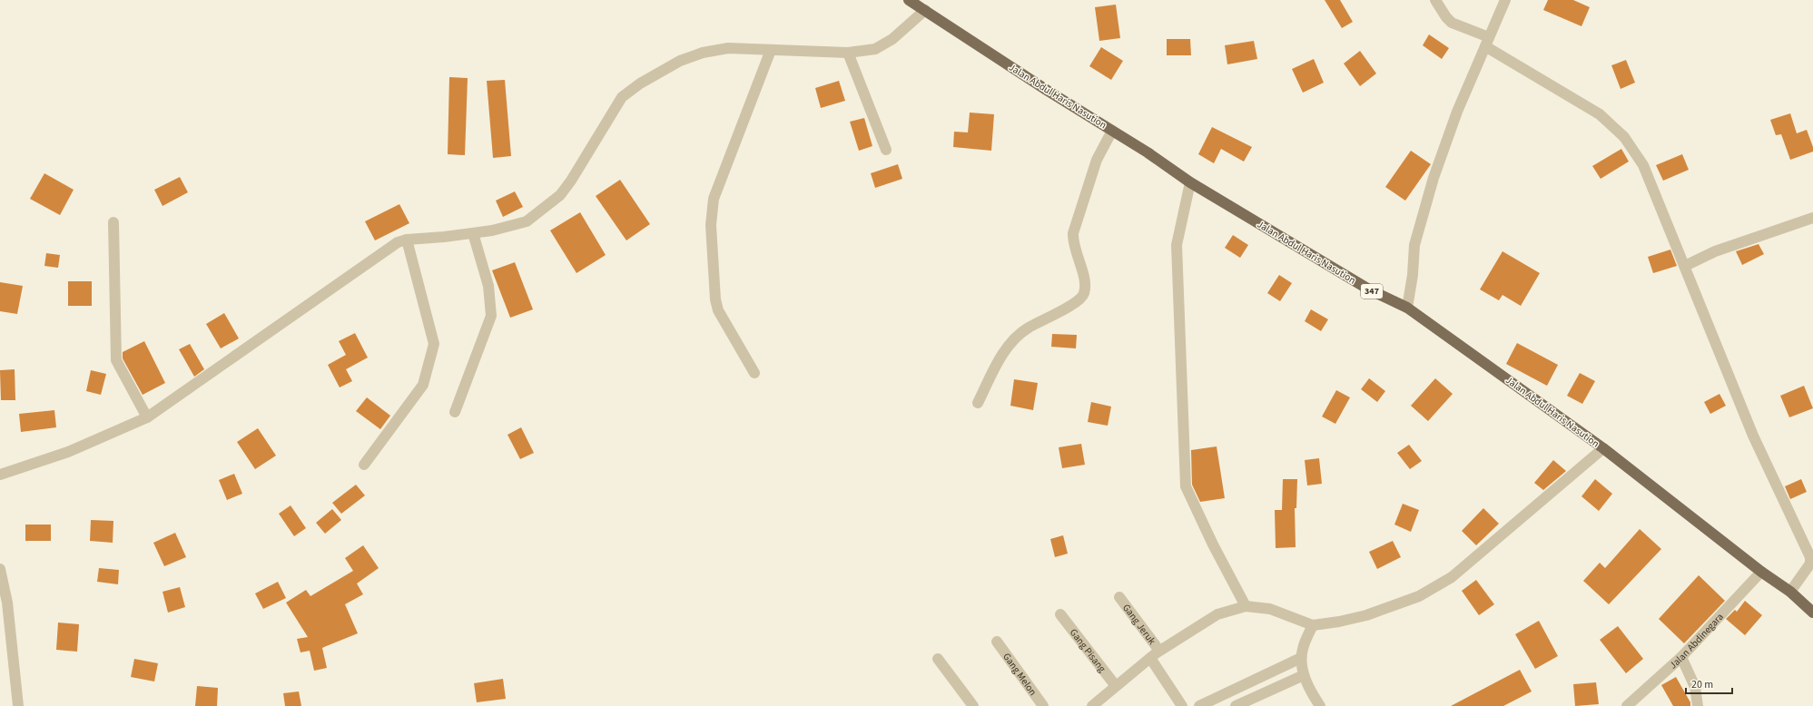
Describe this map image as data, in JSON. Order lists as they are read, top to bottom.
{
  "streets": {
    "main road": ["Jalan Abdul Haris Nasution", "347"],
    "street": [
      "Gang Jeruk",
      "Jalan Abdinegara",
      "Gang Pisang",
      "Gang Melon"
    ]
  },
  "crossings": [
    ["Jalan Abdul Haris Nasution", "Jalan Abdinegara"]
  ],
  "scale_bar": "20 m"
}
